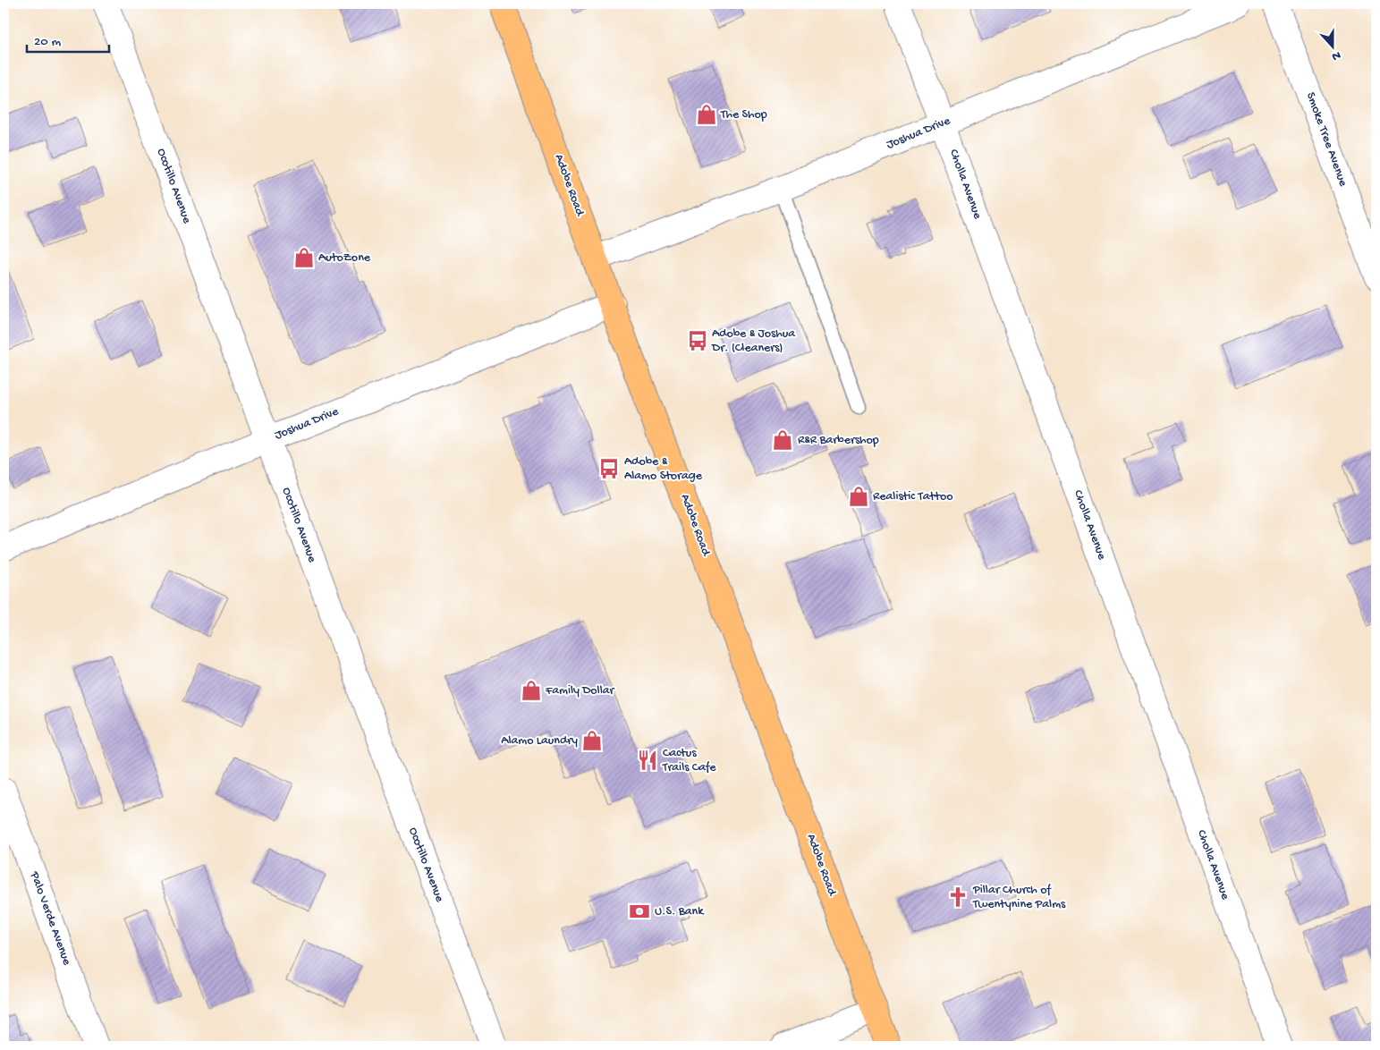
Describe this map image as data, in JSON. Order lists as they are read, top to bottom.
{
  "streets": {
    "main road": ["Adobe Road"],
    "street": [
      "Joshua Drive",
      "Smoke Tree Avenue",
      "Cholla Avenue",
      "Ocotillo Avenue",
      "Palo Verde Avenue"
    ]
  },
  "crossings": [
    ["Joshua Drive", "Cholla Avenue"],
    ["Joshua Drive", "Adobe Road"],
    ["Joshua Drive", "Ocotillo Avenue"]
  ],
  "places": {
    "shop": [
      "The Shop",
      "AutoZone",
      "R&R Barbershop",
      "Realistic Tattoo",
      "Family Dollar",
      "Alamo Laundry"
    ],
    "bus stop": ["Adobe & Joshua Dr. (Cleaners)", "Adobe & Alamo Storage"],
    "restaurant": ["Cactus Trails Cafe"],
    "church": ["Pillar Church of Twentynine Palms"],
    "bank": ["U.S. Bank"]
  },
  "scale_bar": "20 m",
  "north": "bottom"
}
